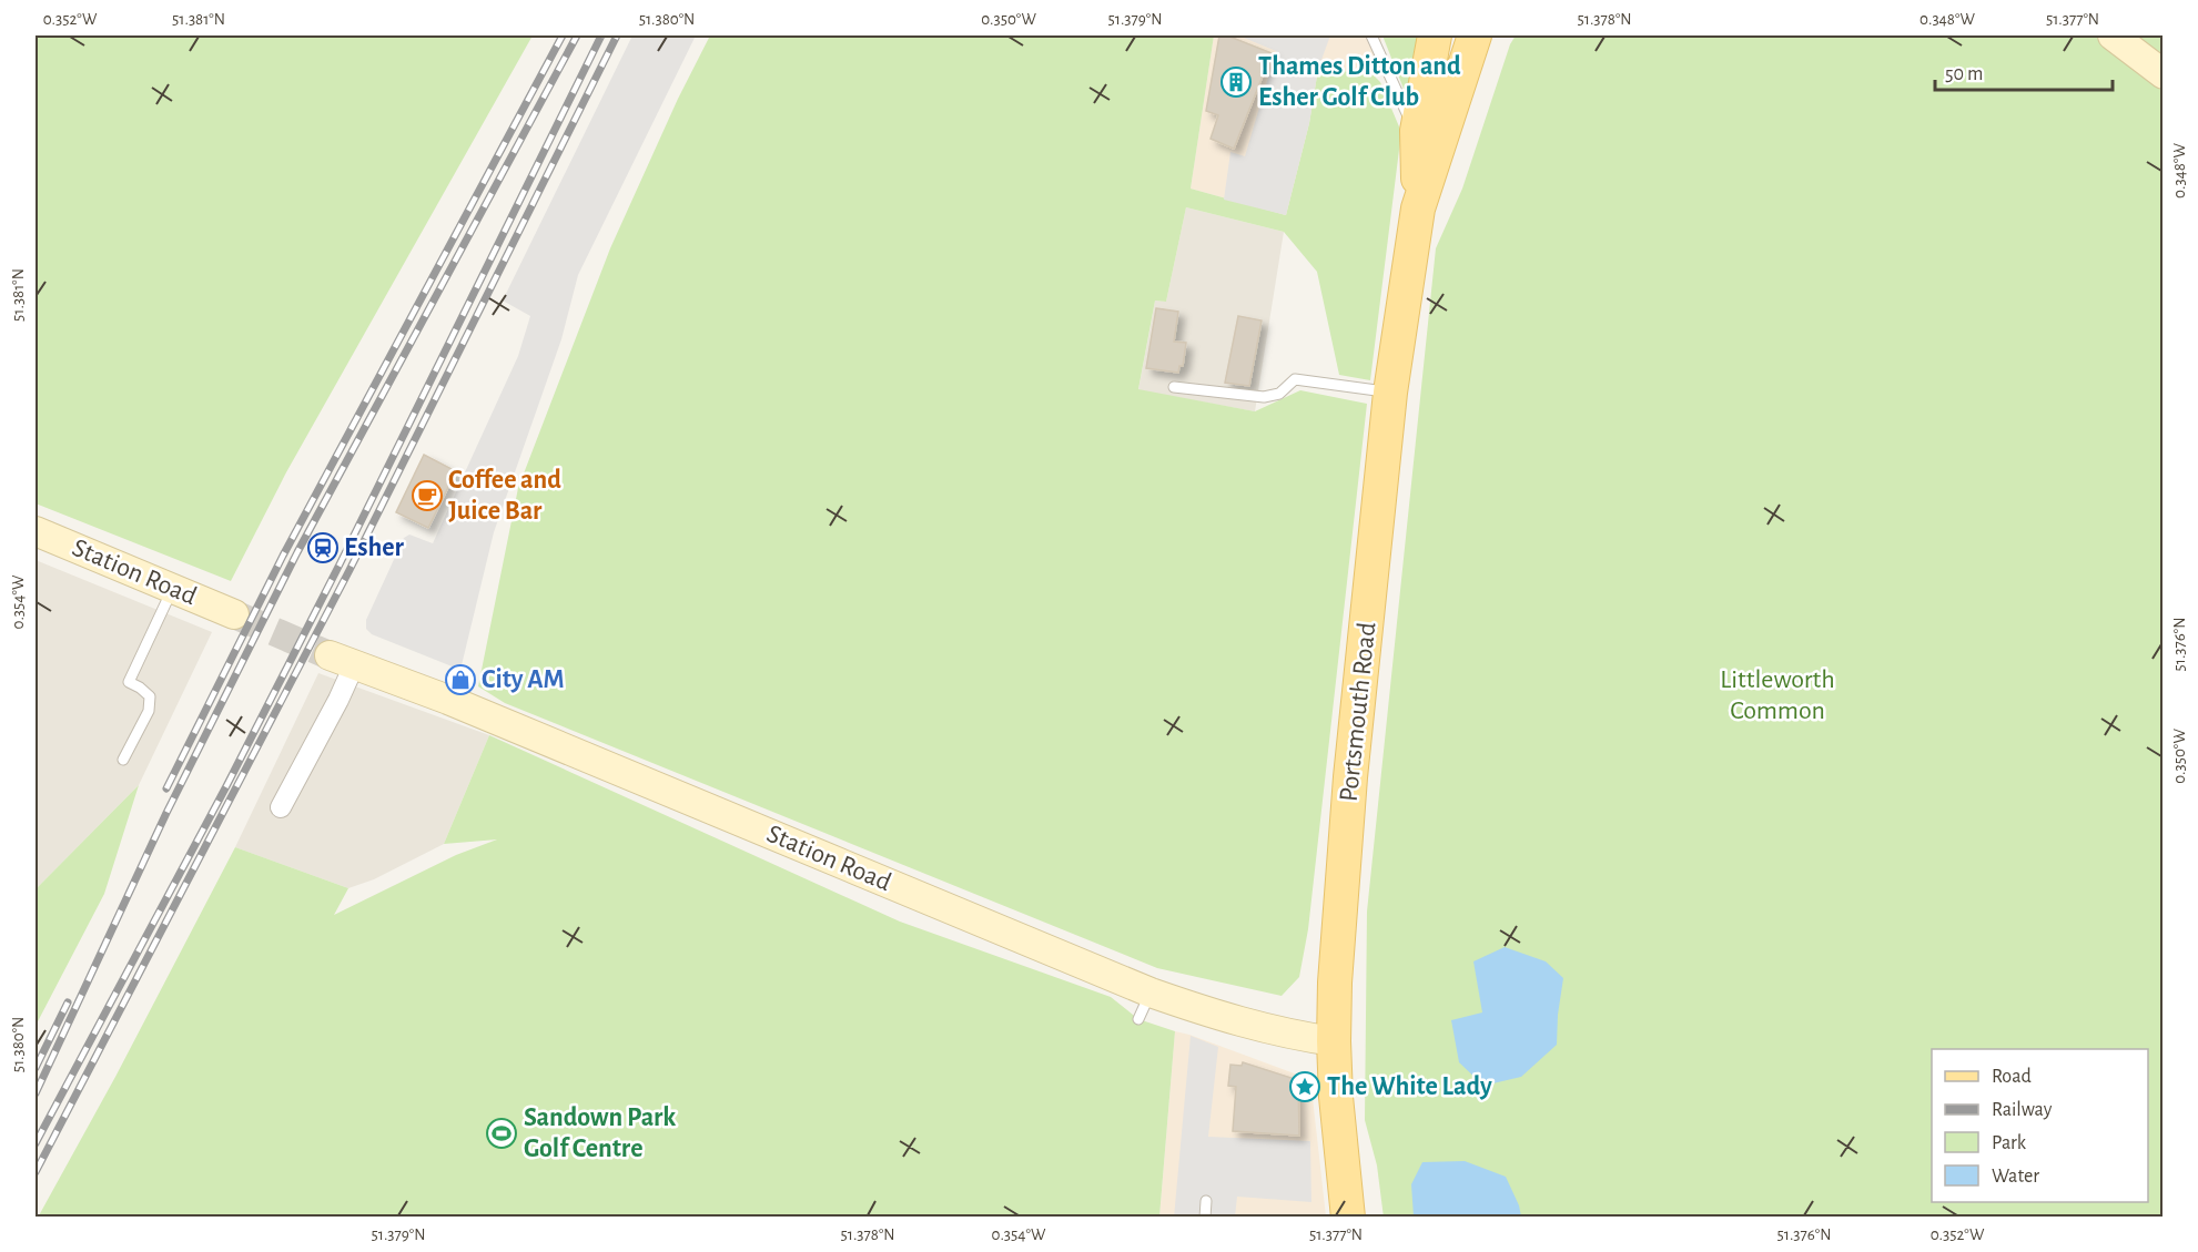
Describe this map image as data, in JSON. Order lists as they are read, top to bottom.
{
  "streets": {
    "main road": ["Station Road", "Portsmouth Road"]
  },
  "crossings": [
    ["Station Road", "Portsmouth Road"]
  ],
  "parks": ["Littleworth Common"],
  "places": {
    "building": ["Thames Ditton and Esher Golf Club"],
    "cafe": ["Coffee and Juice Bar"],
    "station": ["Esher"],
    "shop": ["City AM"],
    "place": ["The White Lady"],
    "sports": ["Sandown Park Golf Centre"]
  },
  "legend": [
    "Road",
    "Railway",
    "Park",
    "Water"
  ],
  "scale_bar": "50 m",
  "coordinates": [
    "0.352°W",
    "51.381°N",
    "51.380°N",
    "0.350°W",
    "51.379°N",
    "51.378°N",
    "0.348°W",
    "51.377°N",
    "0.354°W",
    "51.376°N"
  ]
}
